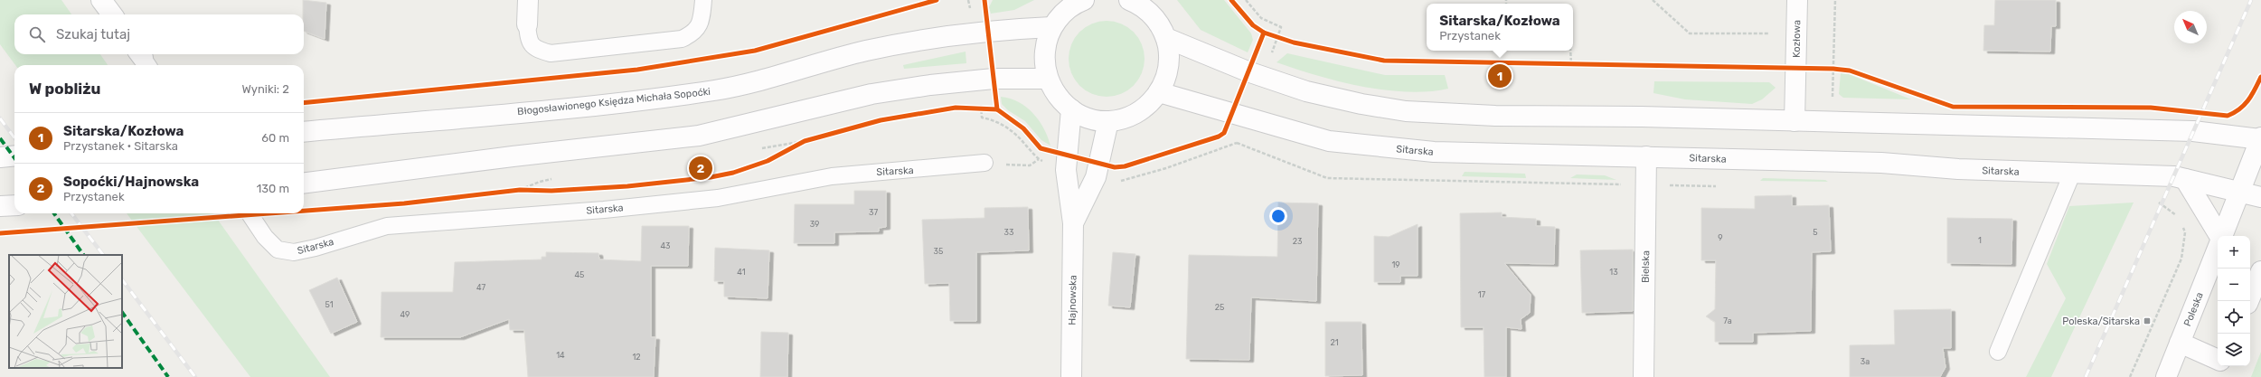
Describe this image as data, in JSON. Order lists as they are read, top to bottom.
{
  "streets": {
    "street": [
      "Kozłowa",
      "Błogosławionego Księdza Michała Sopoćki",
      "Sitarska",
      "Bielska",
      "Hajnowska",
      "Poleska"
    ]
  },
  "crossings": [
    ["Sitarska", "Bielska"],
    ["Sitarska", "Poleska"]
  ],
  "places": {
    "transit": ["Poleska/Sitarska"]
  },
  "house_numbers": [
    "37",
    "39",
    "33",
    "5",
    "9",
    "1",
    "23",
    "43",
    "35",
    "19",
    "41",
    "13",
    "45",
    "47",
    "17",
    "51",
    "25",
    "49",
    "7a",
    "21",
    "14",
    "12",
    "3a"
  ],
  "north": "top left",
  "page": {
    "popup": ["Sitarska/Kozłowa", "Przystanek"],
    "search": "Szukaj tutaj",
    "pins": ["1", "2"],
    "heading": ["W pobliżu", "Wyniki: 2"],
    "list": [
      {
        "mark": "1",
        "name": "Sitarska/Kozłowa",
        "note": "Przystanek · Sitarska",
        "value": "60 m"
      },
      {
        "mark": "2",
        "name": "Sopoćki/Hajnowska",
        "note": "Przystanek",
        "value": "130 m"
      }
    ],
    "map_buttons": ["+", "−"]
  }
}
